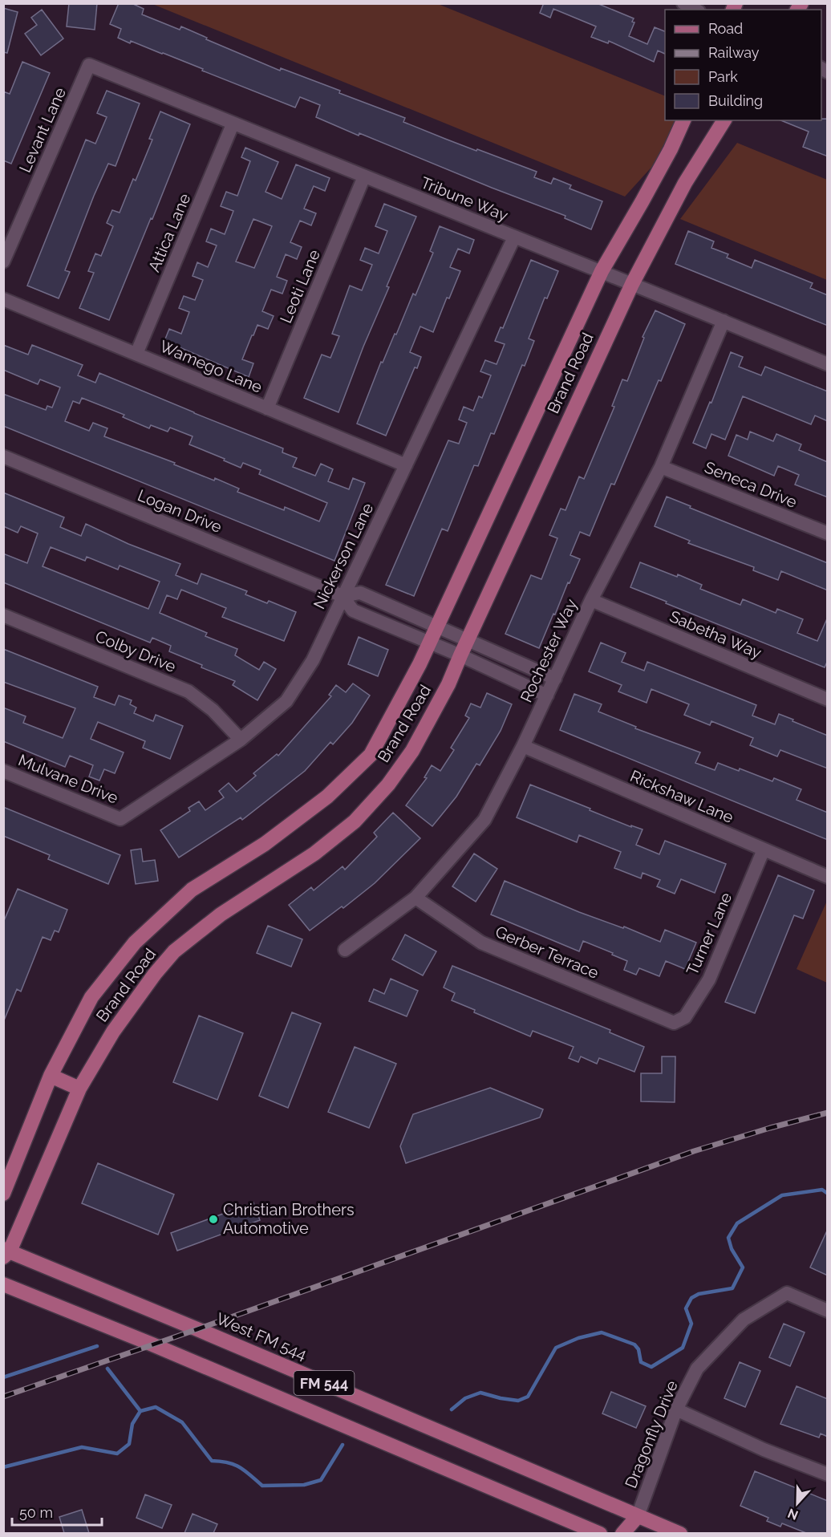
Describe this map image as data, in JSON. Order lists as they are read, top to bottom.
{
  "streets": {
    "main road": ["Brand Road", "West FM 544", "FM 544"],
    "street": [
      "Levant Lane",
      "Tribune Way",
      "Attica Lane",
      "Leoti Lane",
      "Wamego Lane",
      "Seneca Drive",
      "Logan Drive",
      "Nickerson Lane",
      "Sabetha Way",
      "Rochester Way",
      "Colby Drive",
      "Mulvane Drive",
      "Rickshaw Lane",
      "Turner Lane",
      "Gerber Terrace",
      "Dragonfly Drive"
    ]
  },
  "crossings": [
    ["Levant Lane", "Tribune Way"],
    ["Tribune Way", "Attica Lane"],
    ["Tribune Way", "Leoti Lane"],
    ["Tribune Way", "Brand Road"],
    ["Tribune Way", "Nickerson Lane"],
    ["Tribune Way", "Rochester Way"],
    ["Attica Lane", "Wamego Lane"],
    ["Leoti Lane", "Wamego Lane"],
    ["Wamego Lane", "Nickerson Lane"],
    ["Brand Road", "Logan Drive"],
    ["Brand Road", "West FM 544"],
    ["Seneca Drive", "Rochester Way"],
    ["Logan Drive", "Nickerson Lane"],
    ["Logan Drive", "Rochester Way"],
    ["Nickerson Lane", "Colby Drive"],
    ["Nickerson Lane", "Mulvane Drive"],
    ["Sabetha Way", "Rochester Way"],
    ["Rochester Way", "Rickshaw Lane"],
    ["Rochester Way", "Gerber Terrace"],
    ["Rickshaw Lane", "Turner Lane"],
    ["Turner Lane", "Gerber Terrace"],
    ["West FM 544", "Dragonfly Drive"]
  ],
  "places": ["Christian Brothers Automotive"],
  "legend": [
    "Road",
    "Railway",
    "Park",
    "Building"
  ],
  "scale_bar": "50 m",
  "north": "bottom"
}
